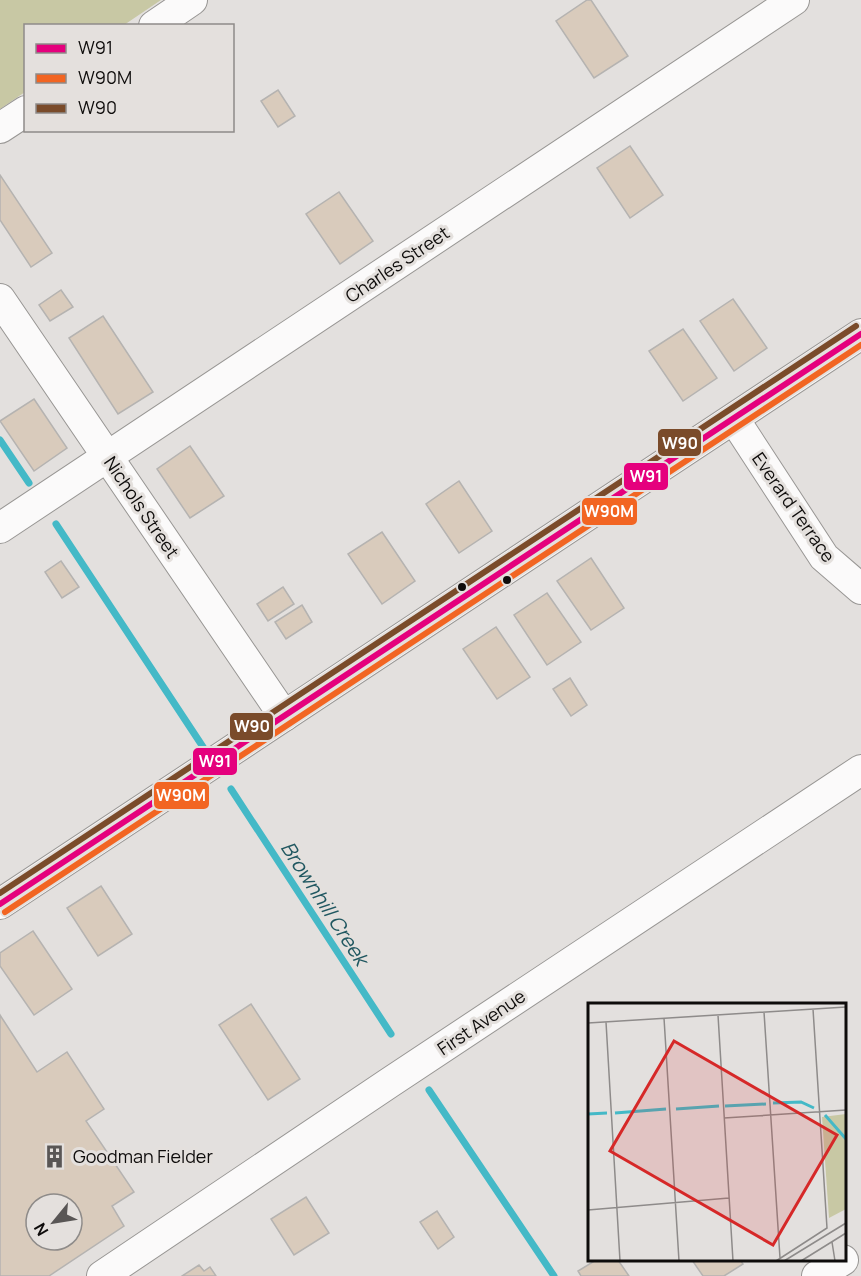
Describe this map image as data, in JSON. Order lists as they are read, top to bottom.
{
  "streets": {
    "street": [
      "Charles Street",
      "Nichols Street",
      "Everard Terrace",
      "First Avenue"
    ]
  },
  "crossings": [
    ["Charles Street", "Nichols Street"]
  ],
  "water": ["Brownhill Creek"],
  "places": {
    "building": ["Goodman Fielder"]
  },
  "lines": ["transit line W90", "transit line W91", "transit line W90M"],
  "legend": ["W91", "W90M", "W90"],
  "north": "bottom left"
}
